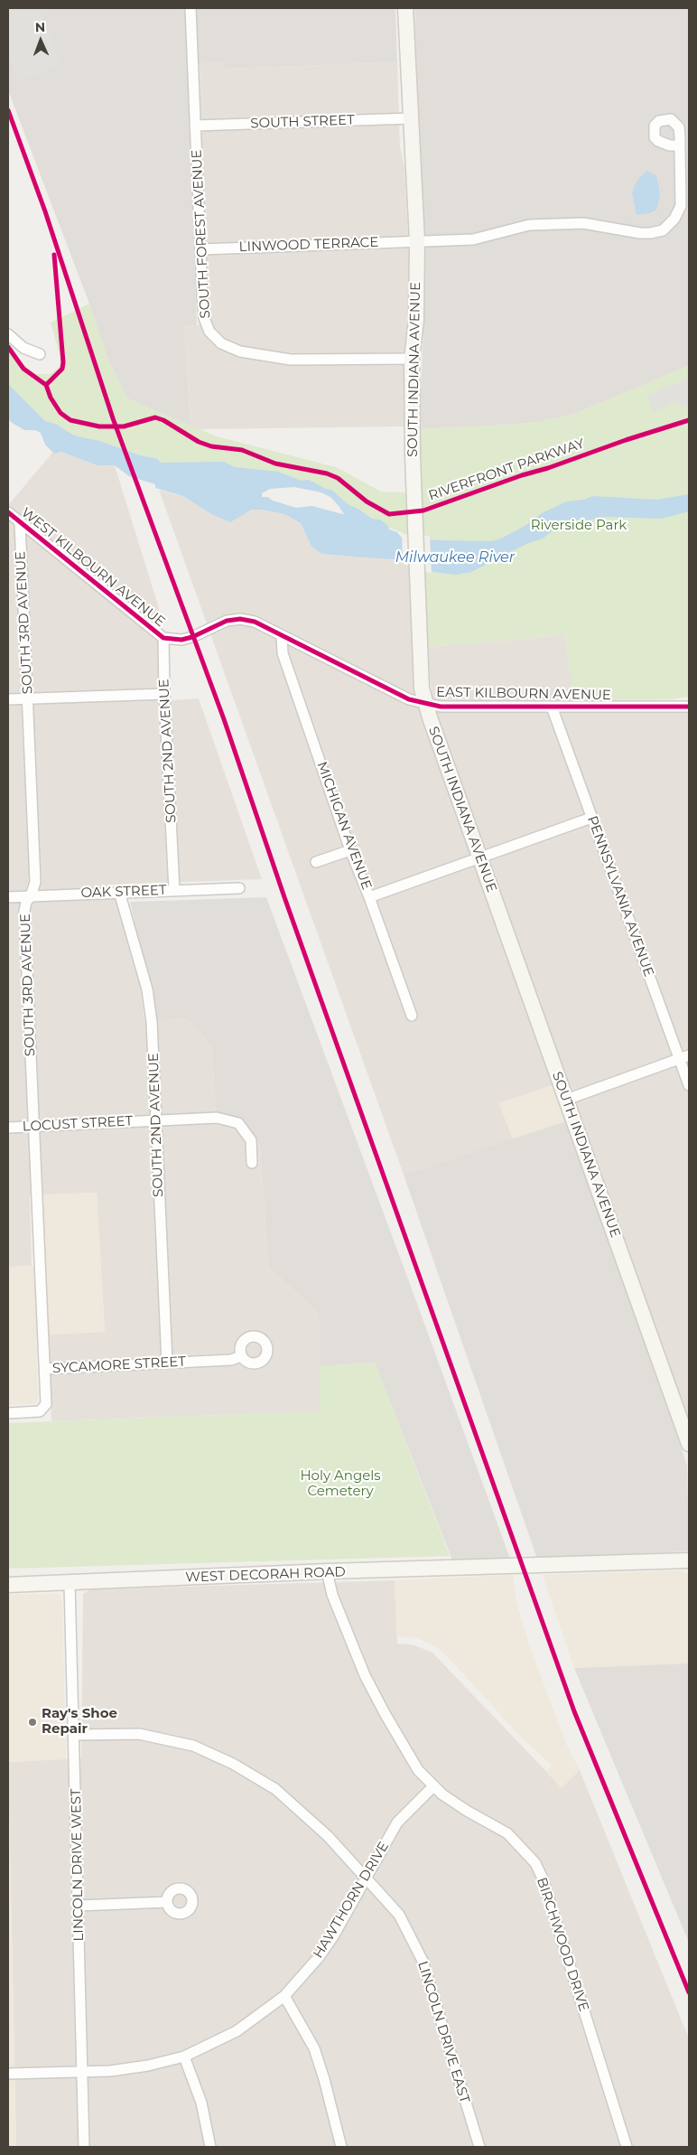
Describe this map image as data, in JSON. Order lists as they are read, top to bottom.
{
  "streets": {
    "street": [
      "SOUTH STREET",
      "SOUTH FOREST AVENUE",
      "LINWOOD TERRACE",
      "SOUTH INDIANA AVENUE",
      "WEST KILBOURN AVENUE",
      "SOUTH 3RD AVENUE",
      "EAST KILBOURN AVENUE",
      "SOUTH 2ND AVENUE",
      "MICHIGAN AVENUE",
      "OAK STREET",
      "PENNSYLVANIA AVENUE",
      "LOCUST STREET",
      "SYCAMORE STREET",
      "WEST DECORAH ROAD",
      "LINCOLN DRIVE WEST",
      "HAWTHORN DRIVE",
      "BIRCHWOOD DRIVE",
      "LINCOLN DRIVE EAST"
    ],
    "cycle path": ["RIVERFRONT PARKWAY"]
  },
  "crossings": [
    ["SOUTH STREET", "SOUTH FOREST AVENUE"],
    ["SOUTH STREET", "SOUTH INDIANA AVENUE"],
    ["SOUTH FOREST AVENUE", "LINWOOD TERRACE"],
    ["SOUTH FOREST AVENUE", "SOUTH INDIANA AVENUE"],
    ["LINWOOD TERRACE", "SOUTH INDIANA AVENUE"],
    ["SOUTH INDIANA AVENUE", "EAST KILBOURN AVENUE"],
    ["WEST KILBOURN AVENUE", "SOUTH 3RD AVENUE"],
    ["WEST KILBOURN AVENUE", "EAST KILBOURN AVENUE"],
    ["WEST KILBOURN AVENUE", "SOUTH 2ND AVENUE"],
    ["SOUTH 3RD AVENUE", "OAK STREET"],
    ["SOUTH 3RD AVENUE", "LOCUST STREET"],
    ["SOUTH 3RD AVENUE", "SYCAMORE STREET"],
    ["EAST KILBOURN AVENUE", "MICHIGAN AVENUE"],
    ["EAST KILBOURN AVENUE", "PENNSYLVANIA AVENUE"],
    ["SOUTH 2ND AVENUE", "OAK STREET"],
    ["SOUTH 2ND AVENUE", "LOCUST STREET"],
    ["SOUTH 2ND AVENUE", "SYCAMORE STREET"],
    ["WEST DECORAH ROAD", "LINCOLN DRIVE WEST"],
    ["WEST DECORAH ROAD", "BIRCHWOOD DRIVE"],
    ["LINCOLN DRIVE WEST", "HAWTHORN DRIVE"],
    ["LINCOLN DRIVE WEST", "LINCOLN DRIVE EAST"],
    ["HAWTHORN DRIVE", "BIRCHWOOD DRIVE"],
    ["HAWTHORN DRIVE", "LINCOLN DRIVE EAST"]
  ],
  "water": ["Milwaukee River"],
  "parks": ["Riverside Park", "Holy Angels Cemetery"],
  "places": ["Ray's Shoe Repair"],
  "north": "top"
}
